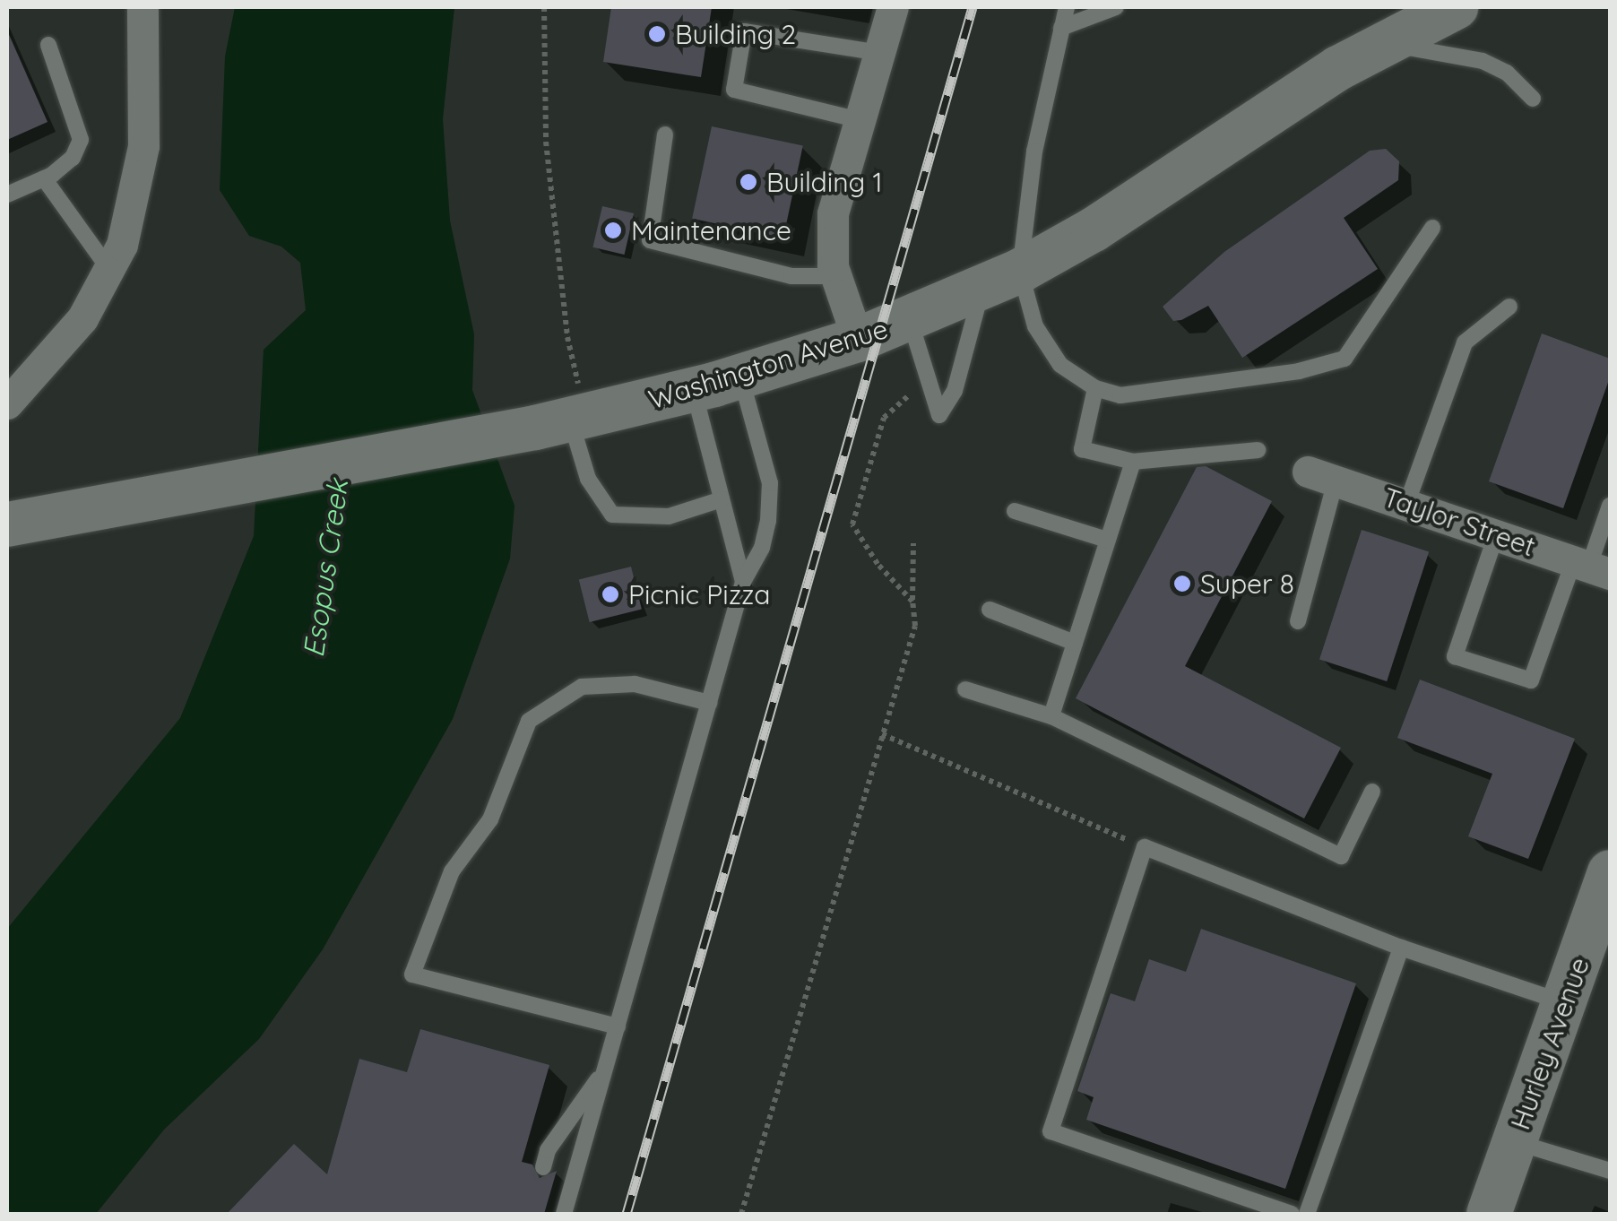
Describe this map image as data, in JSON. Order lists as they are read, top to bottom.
{
  "streets": {
    "main road": ["Washington Avenue", "Hurley Avenue"],
    "street": ["Taylor Street"]
  },
  "water": ["Esopus Creek"],
  "places": [
    "Building 2",
    "Building 1",
    "Maintenance",
    "Super 8",
    "Picnic Pizza"
  ]
}
